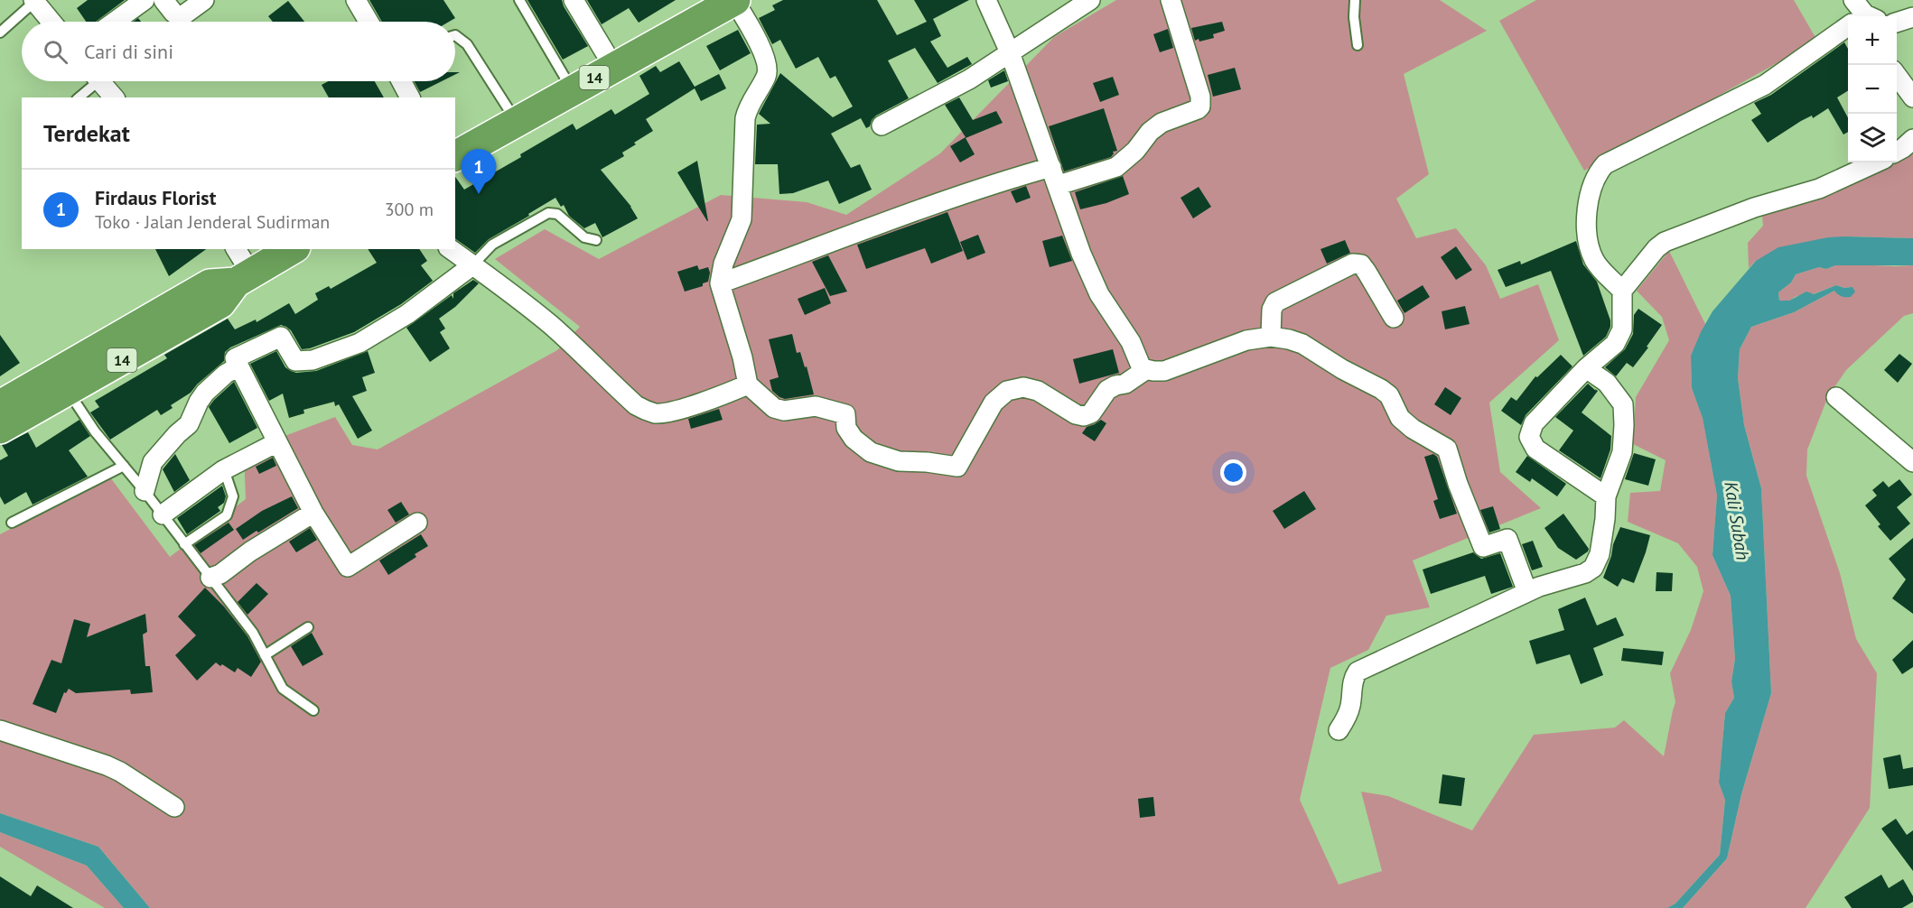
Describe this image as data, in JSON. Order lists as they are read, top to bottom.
{
  "streets": {
    "highway": ["14"]
  },
  "water": ["Kali Subah"],
  "page": {
    "map_buttons": ["+", "−"],
    "search": "Cari di sini",
    "heading": "Terdekat",
    "pins": "1",
    "list": [
      {
        "mark": "1",
        "name": "Firdaus Florist",
        "note": "Toko · Jalan Jenderal Sudirman",
        "value": "300 m"
      }
    ]
  }
}
